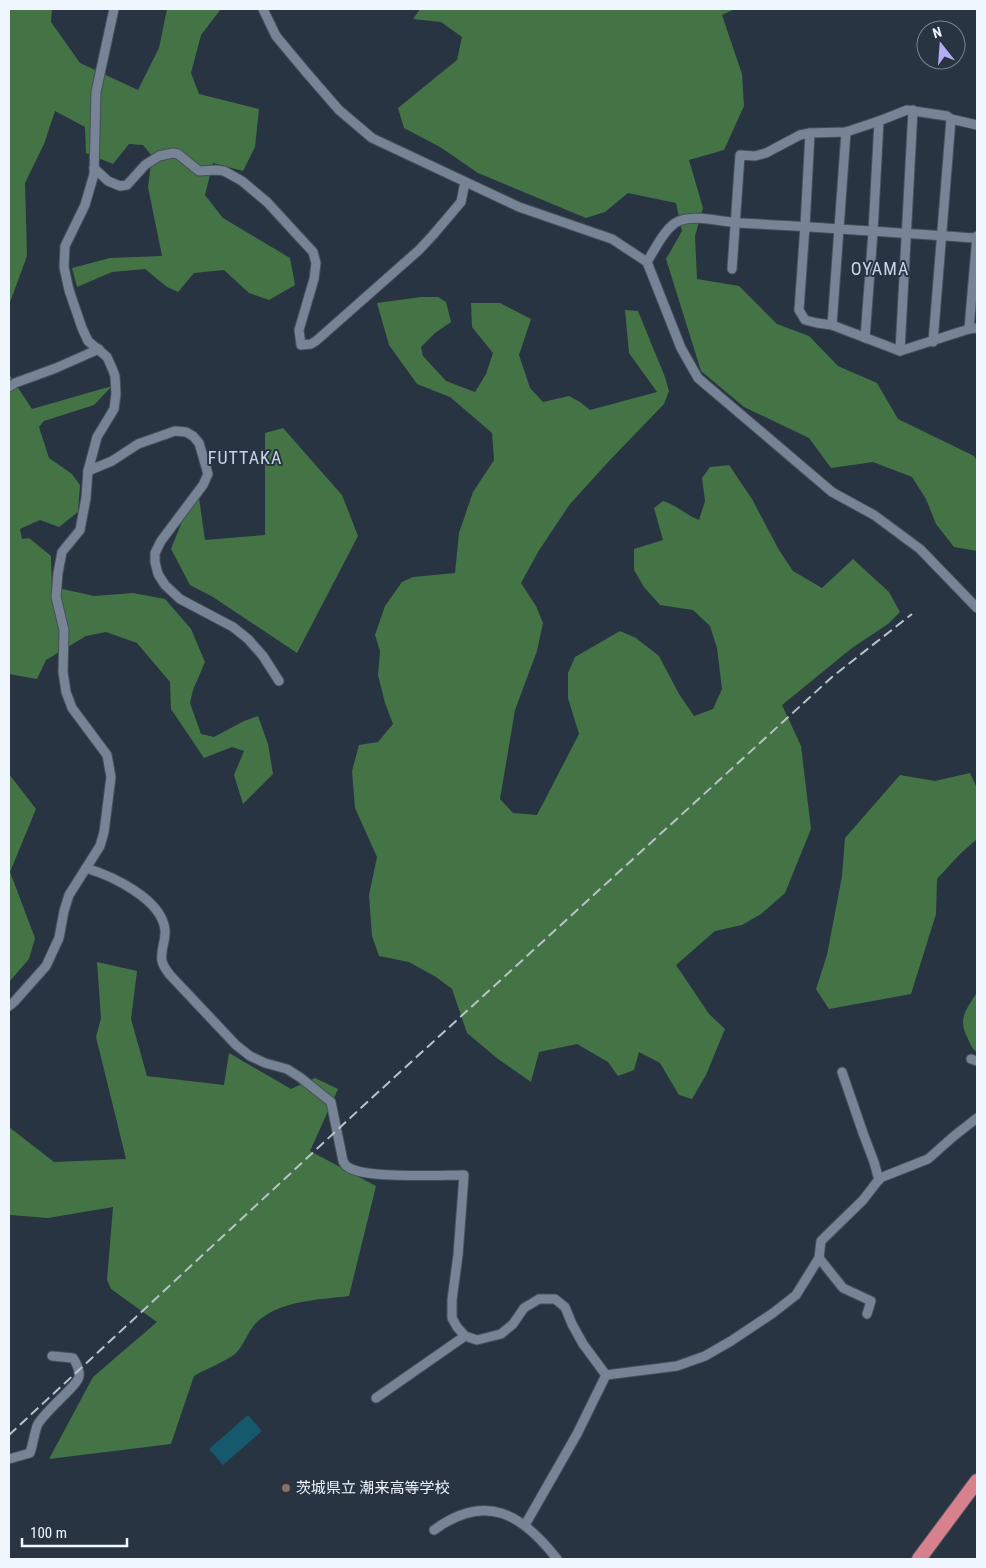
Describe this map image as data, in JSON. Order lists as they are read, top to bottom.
{
  "districts": ["OYAMA", "FUTTAKA"],
  "places": ["茨城県立 潮来高等学校"],
  "scale_bar": "100 m",
  "north": "top"
}
